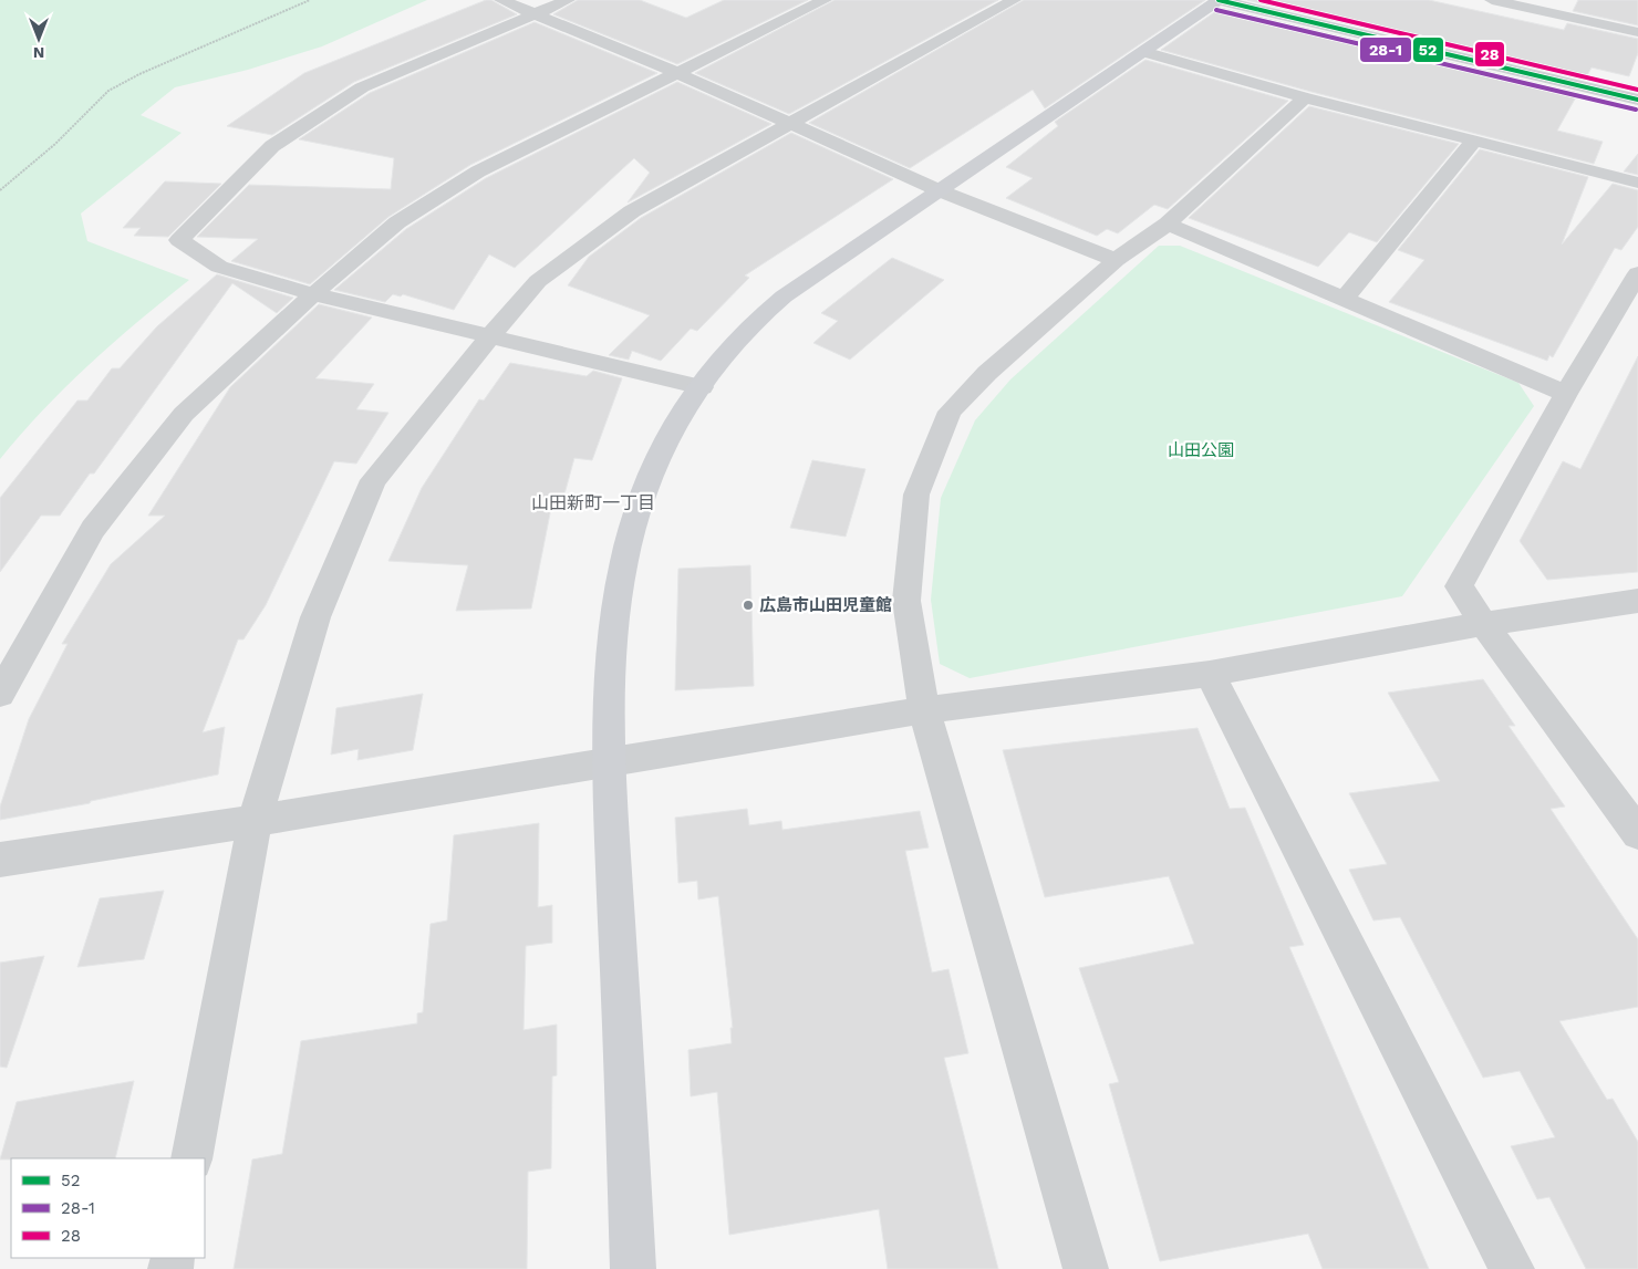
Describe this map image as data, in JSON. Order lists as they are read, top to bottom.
{
  "districts": ["山田新町一丁目"],
  "parks": ["山田公園"],
  "places": ["広島市山田児童館"],
  "lines": ["transit line 52", "transit line 28", "transit line 28-1"],
  "legend": ["52", "28-1", "28"],
  "north": "bottom"
}
